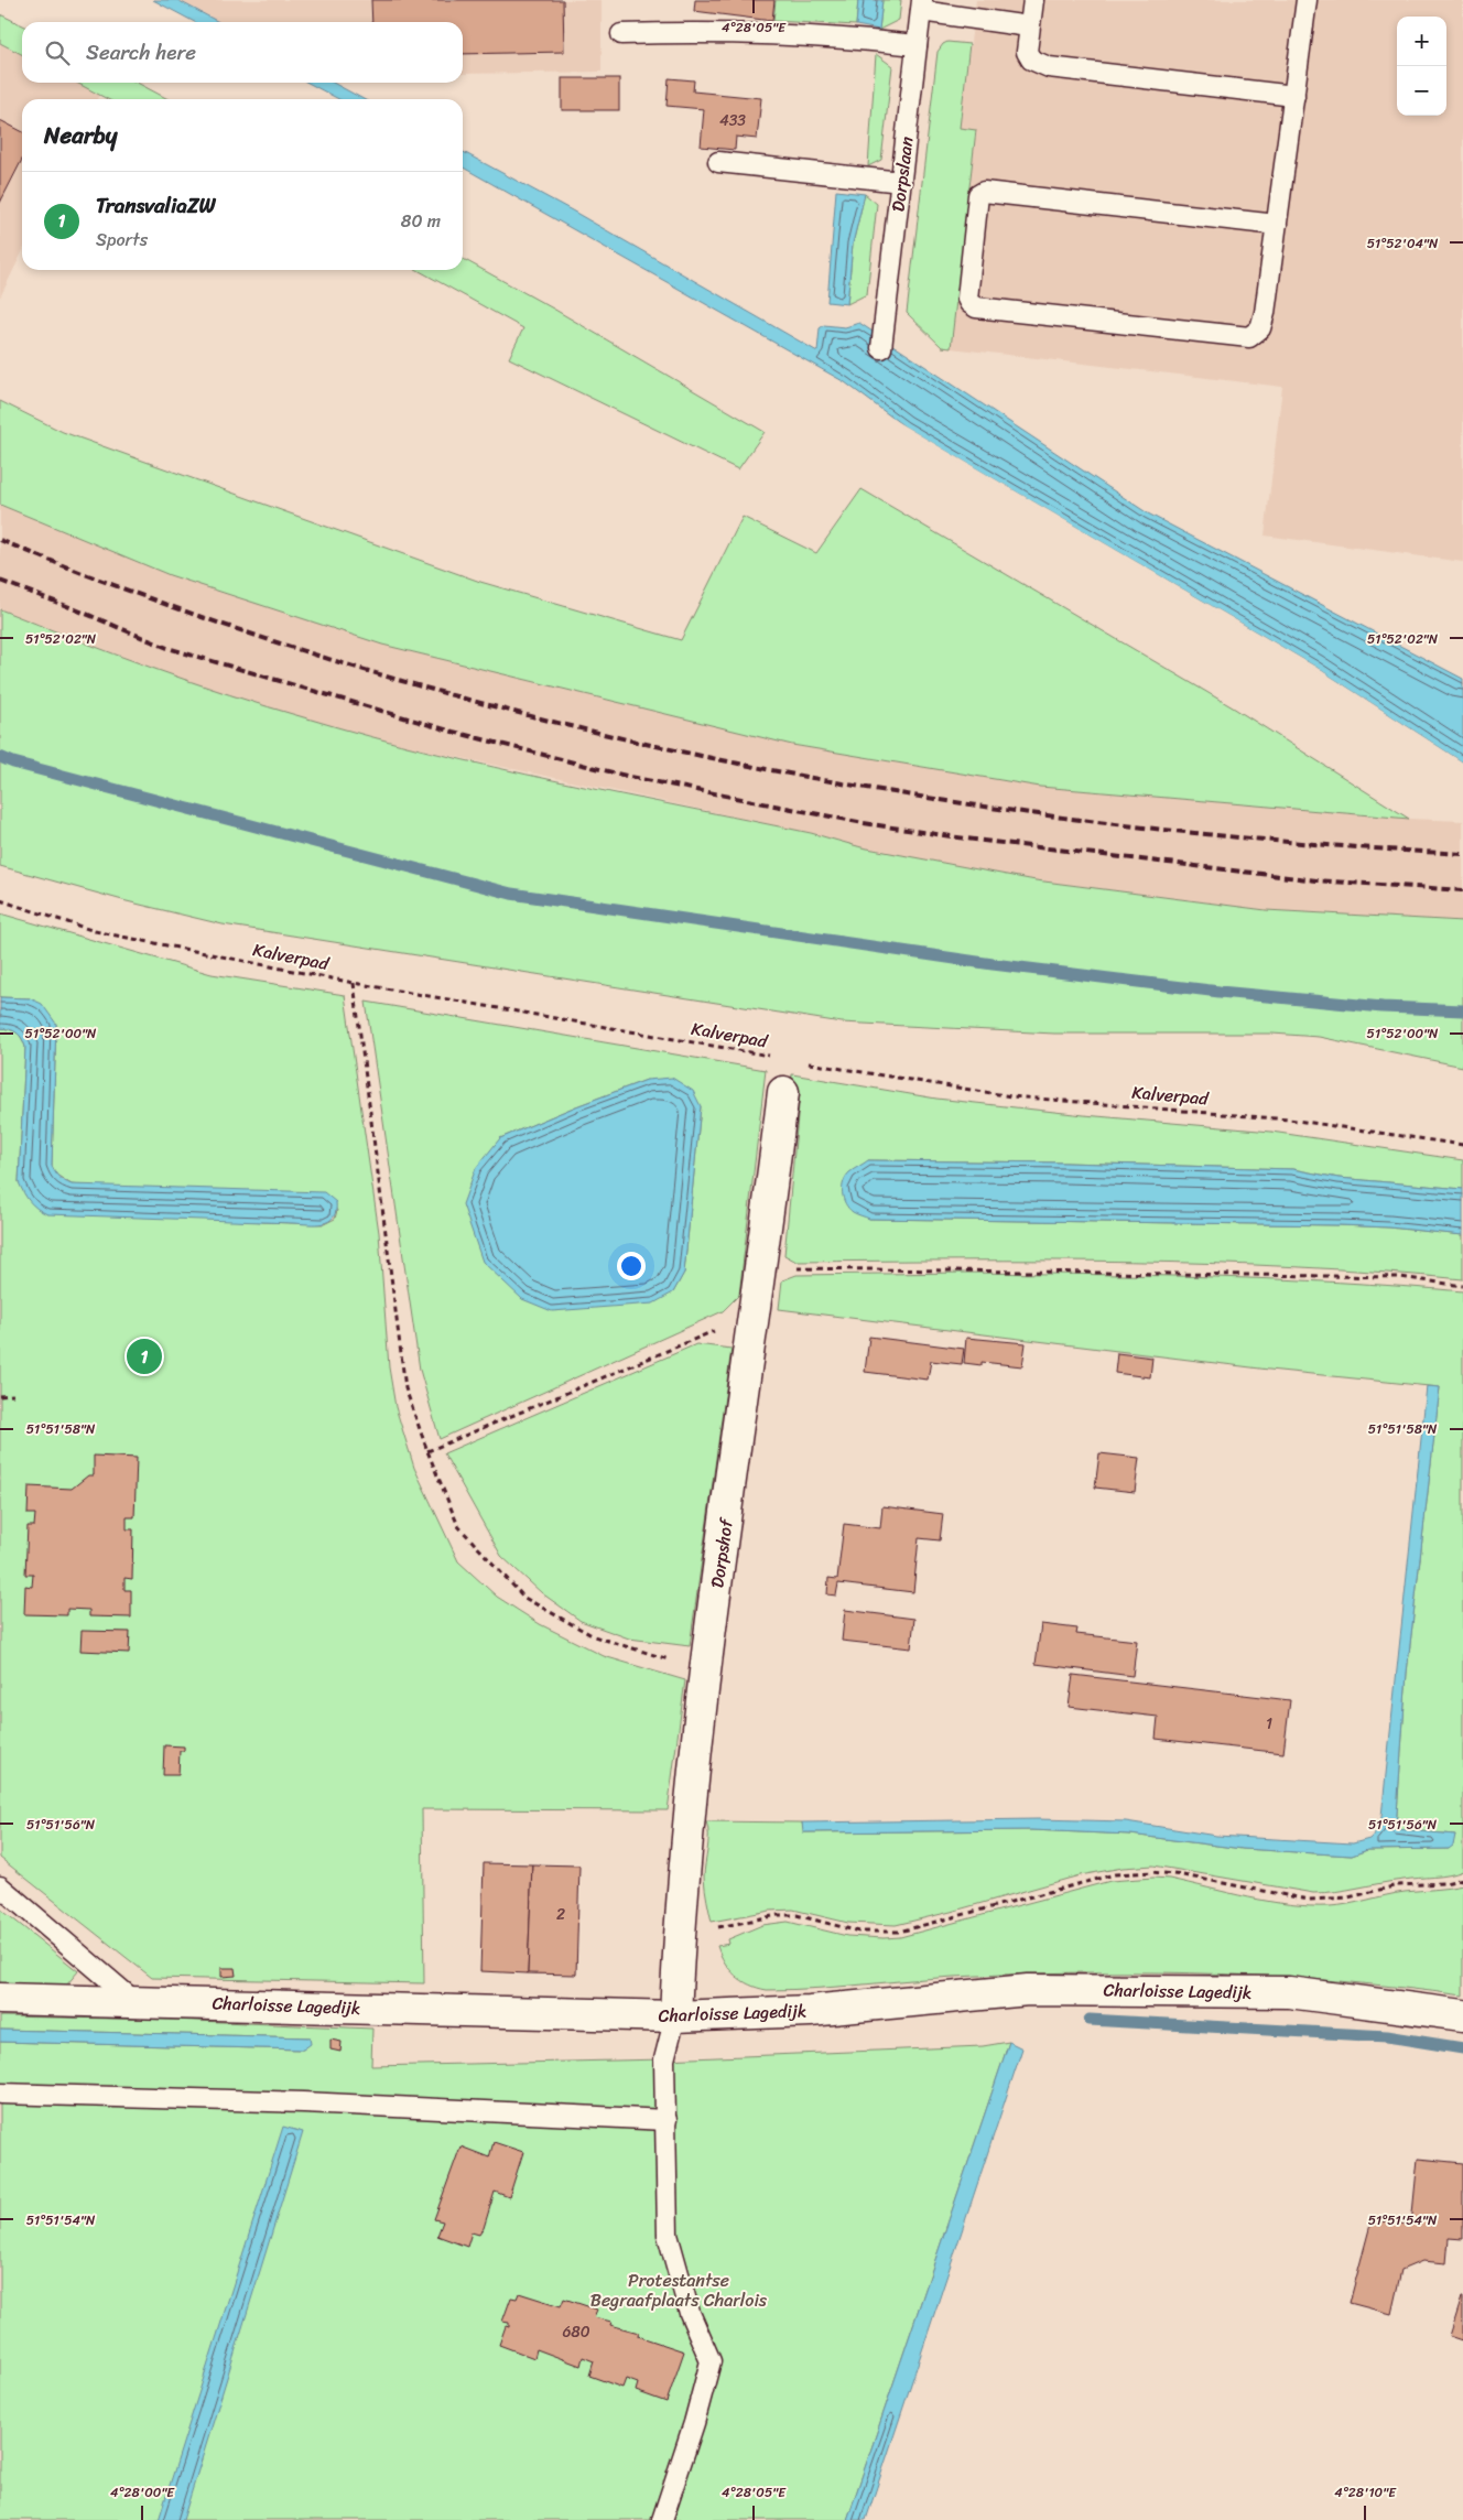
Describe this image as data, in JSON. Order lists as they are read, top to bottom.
{
  "streets": {
    "street": ["Dorpshof", "Charloisse Lagedijk"],
    "lane": ["Dorpslaan"],
    "path": ["Kalverpad"]
  },
  "crossings": [
    ["Dorpshof", "Charloisse Lagedijk"]
  ],
  "parks": ["Protestantse Begraafplaats Charlois"],
  "house_numbers": [
    "433",
    "1",
    "2",
    "680"
  ],
  "page": {
    "map_buttons": ["+", "−"],
    "search": "Search here",
    "heading": "Nearby",
    "list": [
      {
        "mark": "1",
        "name": "TransvaliaZW",
        "note": "Sports",
        "value": "80 m"
      }
    ],
    "pins": "1"
  },
  "coordinates": [
    "4°28'05\"E",
    "51°52'04\"N",
    "51°52'02\"N",
    "51°52'00\"N",
    "51°51'58\"N",
    "51°51'56\"N",
    "51°51'54\"N",
    "4°28'00\"E",
    "4°28'10\"E"
  ]
}
